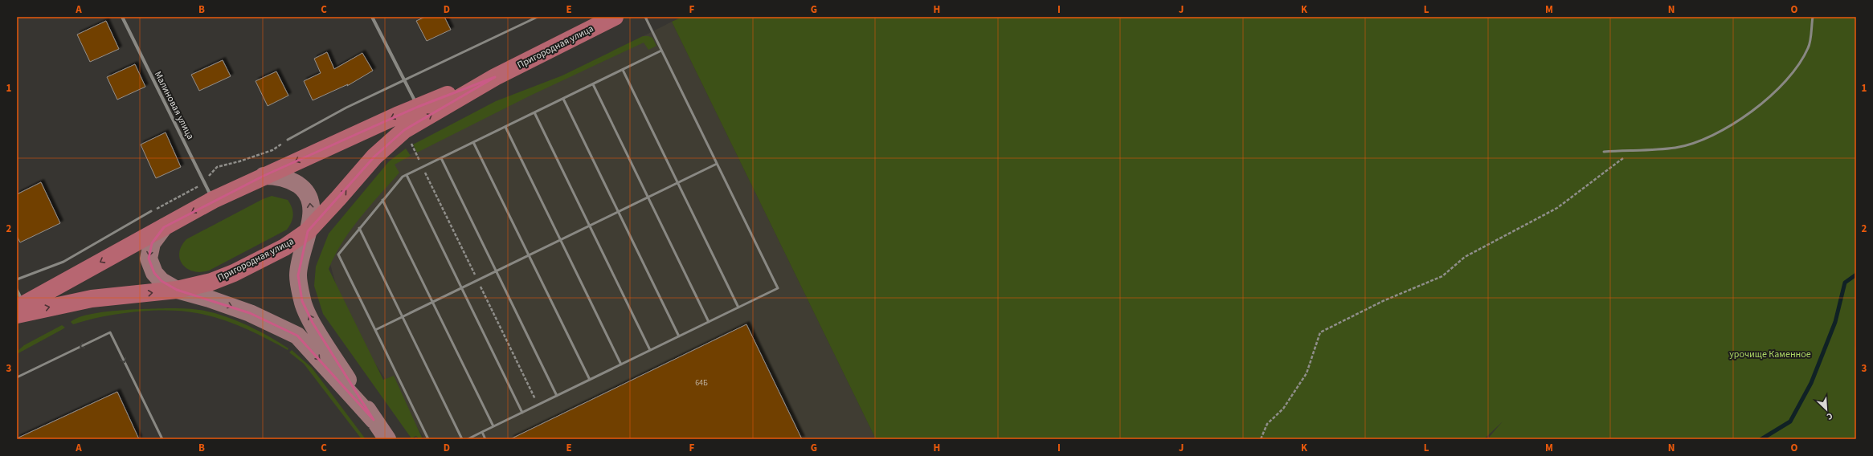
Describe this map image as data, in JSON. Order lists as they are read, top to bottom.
{
  "streets": {
    "main road": ["Пригородная улица"],
    "street": ["Малиновая улица"]
  },
  "crossings": [
    ["Пригородная улица", "Малиновая улица"]
  ],
  "parks": ["урочище Каменное"],
  "house_numbers": ["64Б"],
  "north": "bottom right",
  "grid": {
    "columns": [
      "A",
      "B",
      "C",
      "D",
      "E",
      "F",
      "G",
      "H",
      "I",
      "J",
      "K",
      "L",
      "M",
      "N",
      "O"
    ],
    "rows": ["1", "2", "3"]
  }
}
